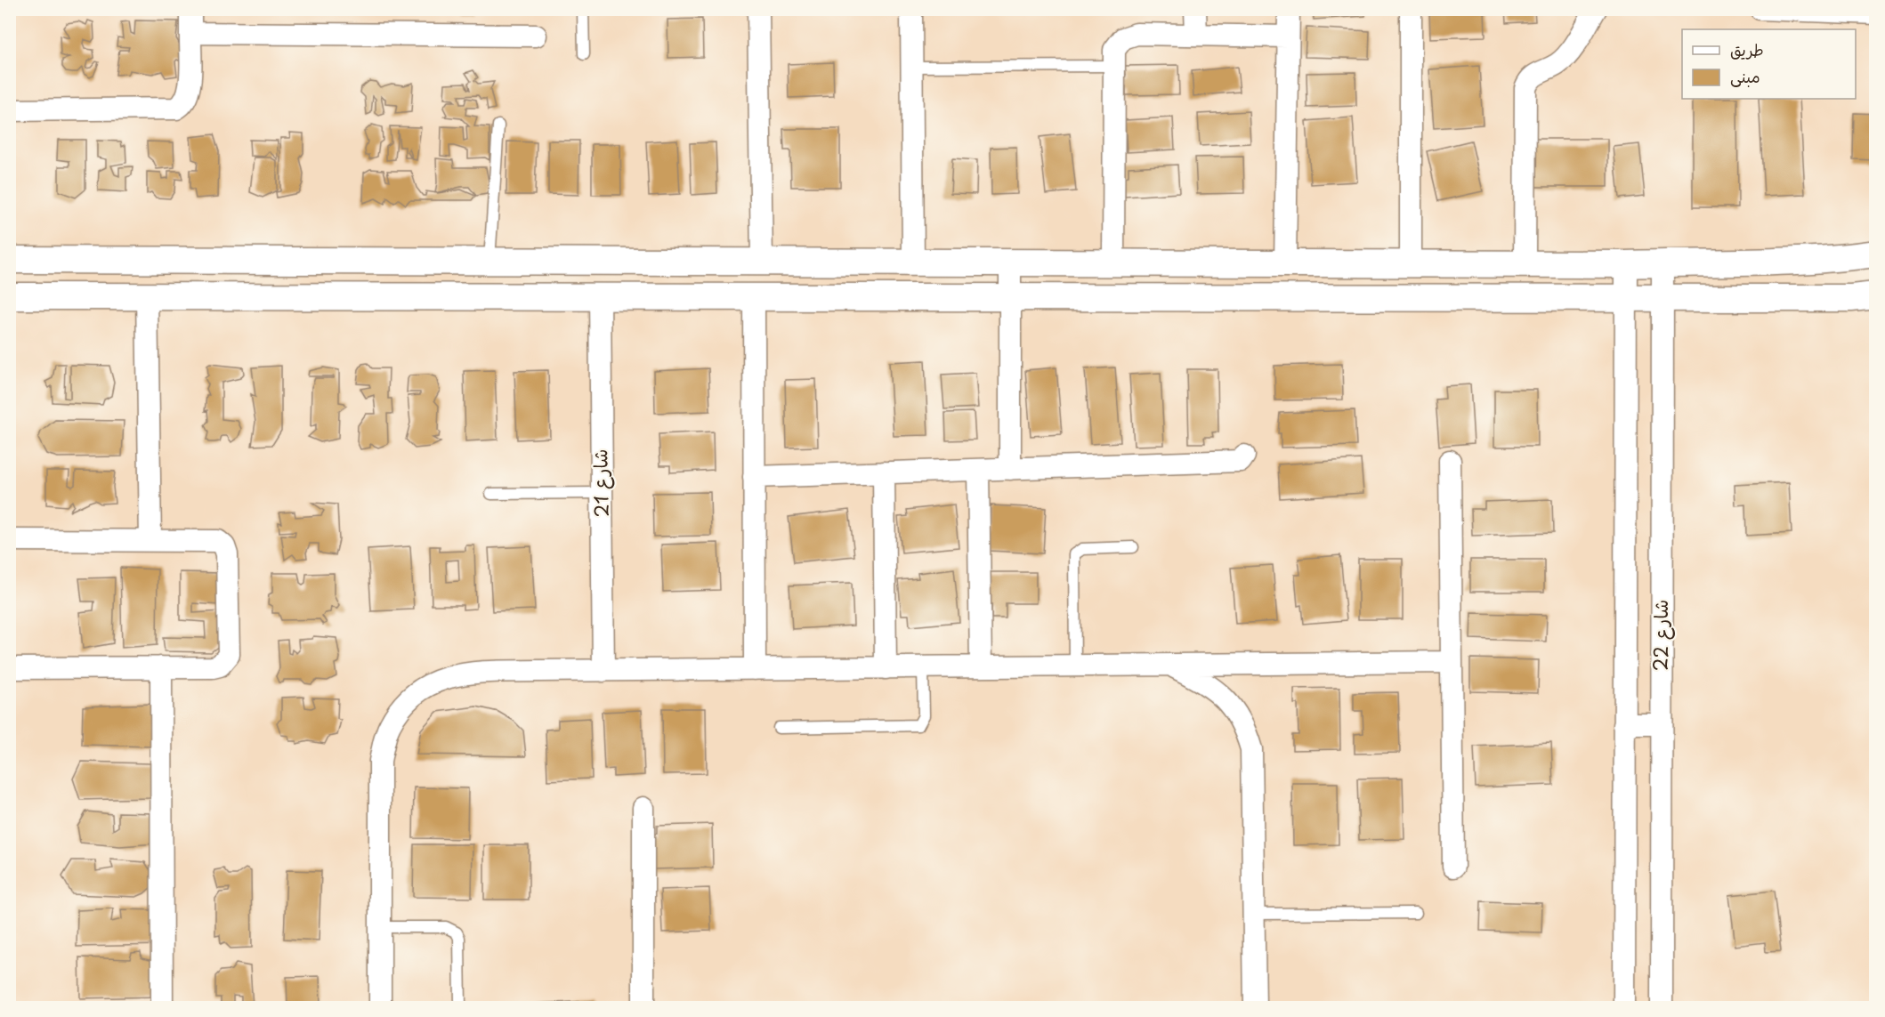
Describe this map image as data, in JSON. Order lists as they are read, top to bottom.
{
  "streets": {
    "street": ["شارع 21", "شارع 22"]
  },
  "legend": ["طريق", "مبنى"]
}
